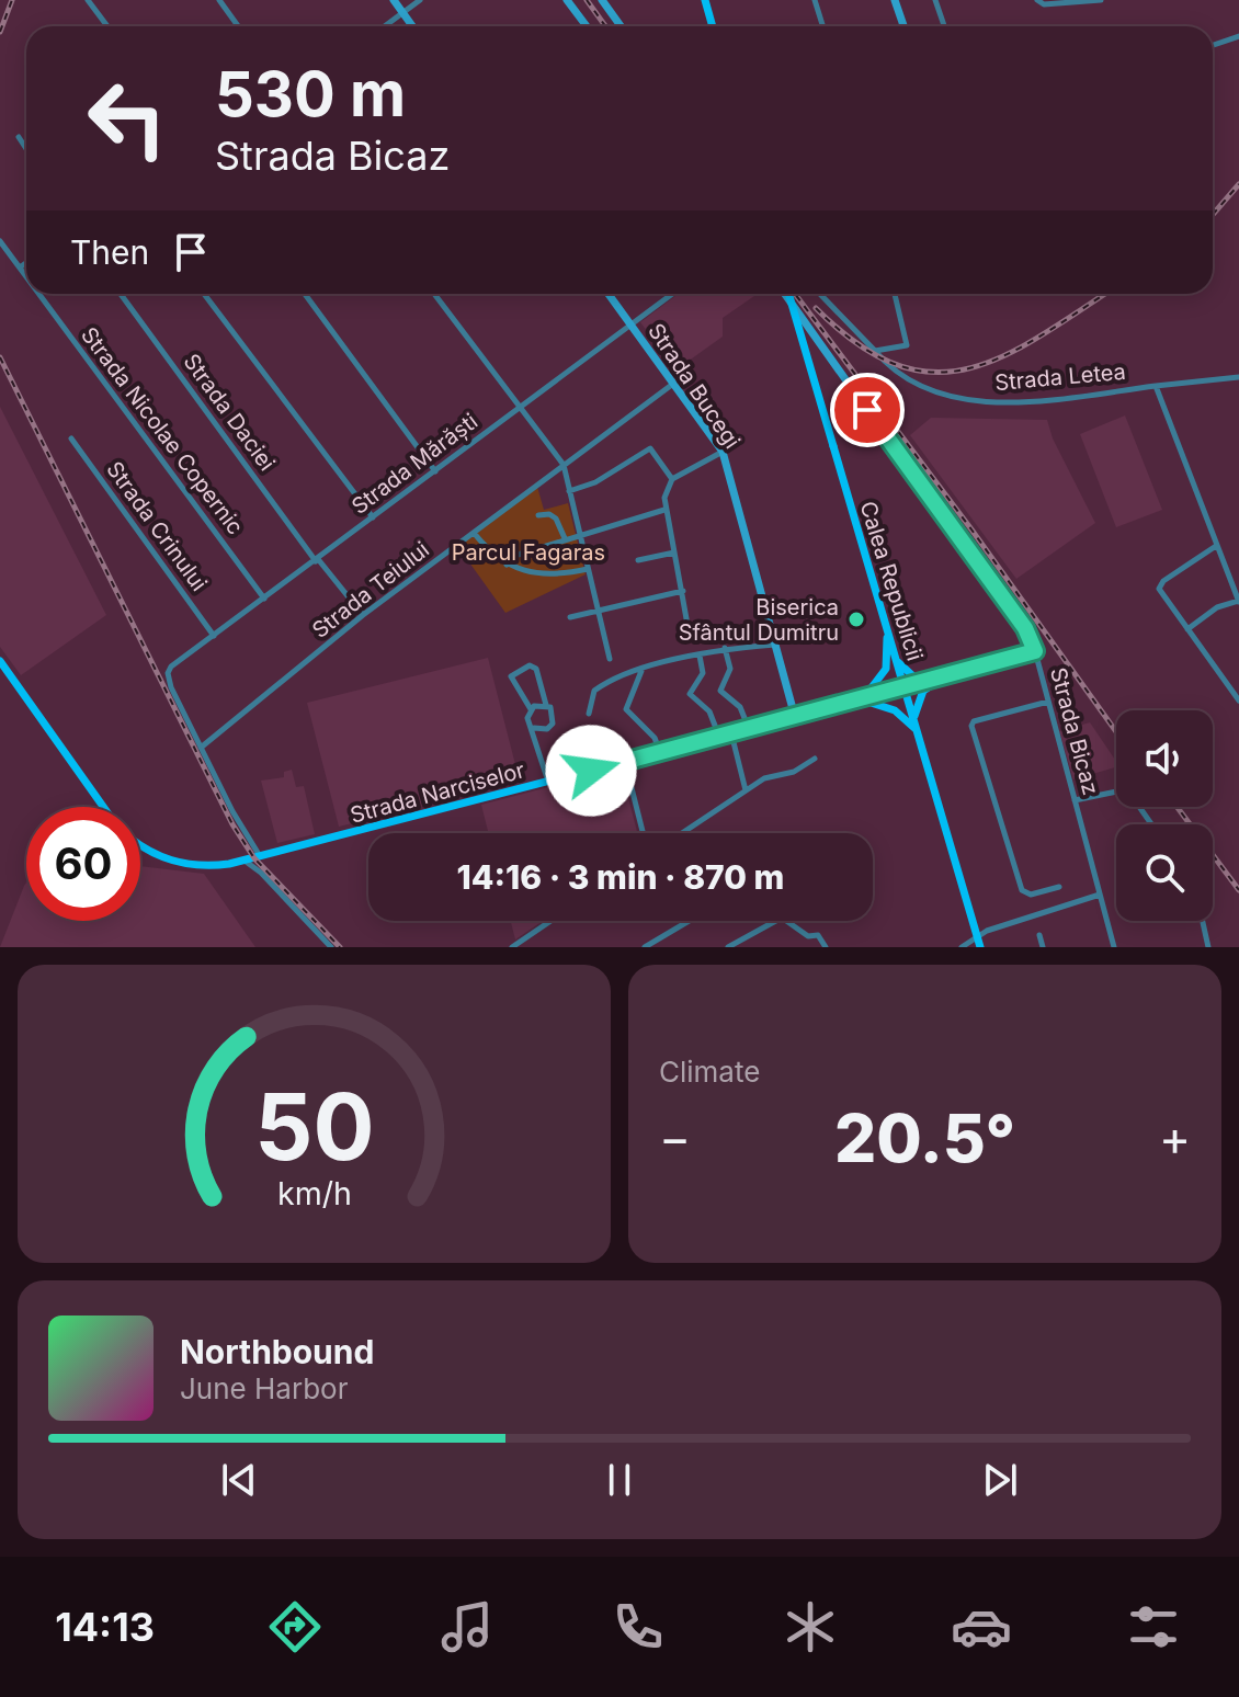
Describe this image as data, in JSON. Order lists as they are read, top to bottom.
{
  "streets": {
    "main road": ["Calea Republicii", "Strada Narciselor"],
    "street": [
      "Strada Letea",
      "Strada Bucegi",
      "Strada Daciei",
      "Strada Nicolae Copernic",
      "Strada Mărăști",
      "Strada Crinului",
      "Strada Teiului",
      "Strada Bicaz"
    ]
  },
  "crossings": [
    ["Strada Bucegi", "Strada Mărăști"],
    ["Strada Bucegi", "Strada Teiului"],
    ["Strada Bucegi", "Strada Narciselor"],
    ["Strada Daciei", "Strada Mărăști"],
    ["Strada Daciei", "Strada Teiului"],
    ["Strada Nicolae Copernic", "Strada Mărăști"],
    ["Strada Mărăști", "Strada Crinului"],
    ["Strada Mărăști", "Strada Teiului"],
    ["Calea Republicii", "Strada Narciselor"],
    ["Strada Bicaz", "Strada Narciselor"]
  ],
  "parks": ["Parcul Fagaras"],
  "places": ["Biserica Sfântul Dumitru"],
  "page": {
    "turn": ["530 m", "Strada Bicaz"],
    "then": "Then",
    "limit": "60",
    "trip": "14:16 · 3 min · 870 m",
    "tile": "Climate",
    "heat": ["−", "20.5°", "+"],
    "song": ["Northbound", "June Harbor"],
    "tabs": "14:13",
    "gauge": ["50", "km/h"]
  }
}
